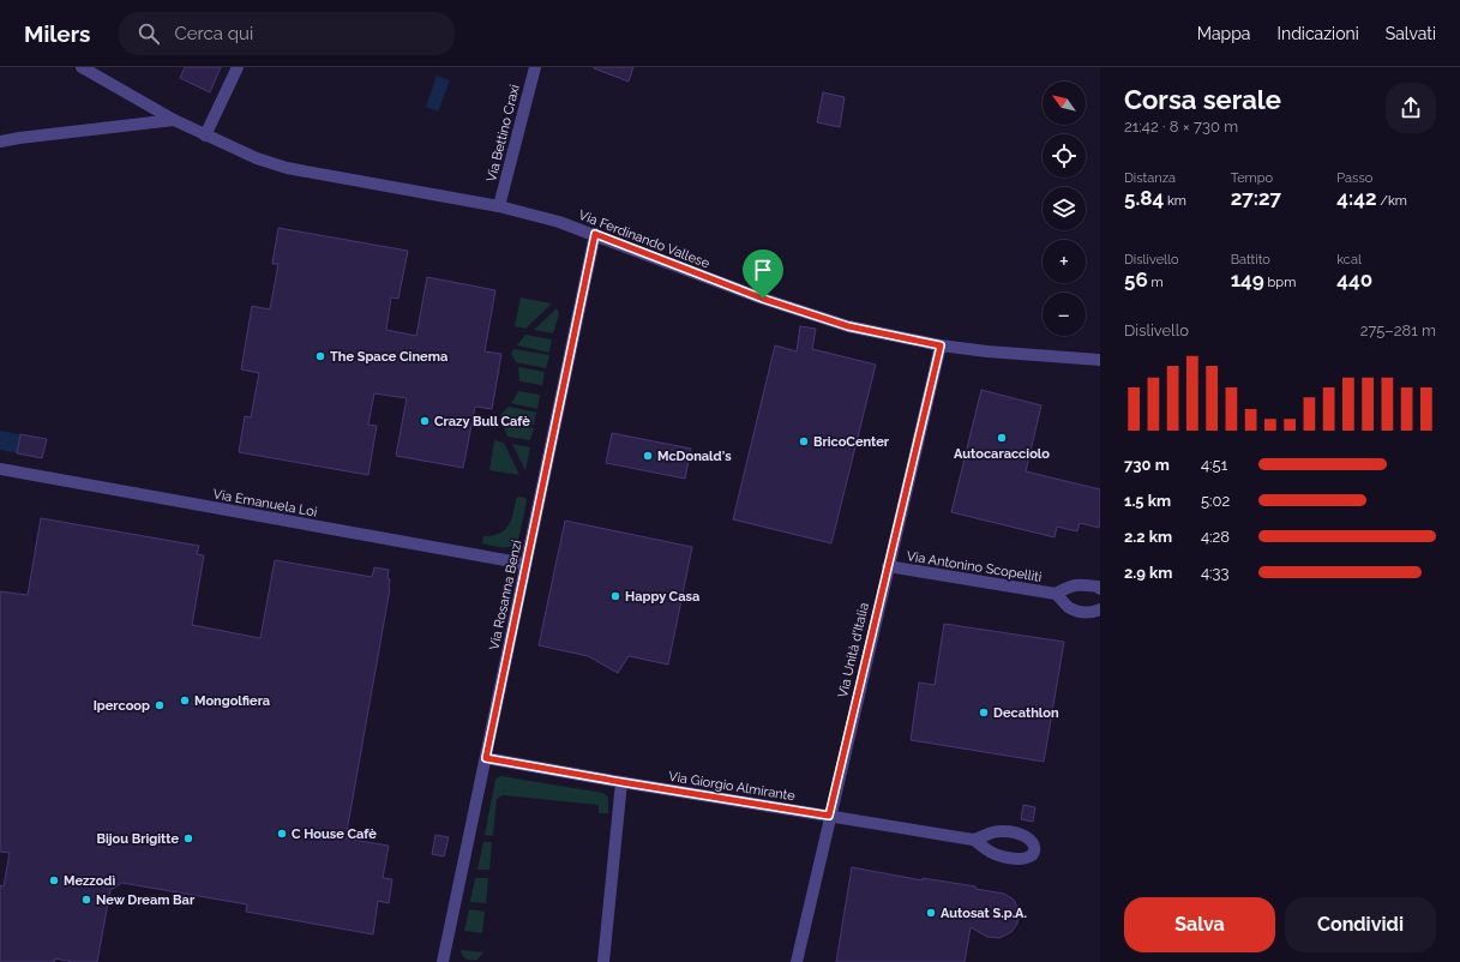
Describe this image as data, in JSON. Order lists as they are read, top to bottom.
{
  "streets": {
    "street": [
      "Via Bettino Craxi",
      "Via Ferdinando Vallese",
      "Via Emanuela Loi",
      "Via Antonino Scopelliti",
      "Via Rosanna Benzi",
      "Via Unità d'Italia",
      "Via Giorgio Almirante"
    ]
  },
  "crossings": [
    ["Via Bettino Craxi", "Via Ferdinando Vallese"],
    ["Via Ferdinando Vallese", "Via Rosanna Benzi"],
    ["Via Ferdinando Vallese", "Via Unità d'Italia"],
    ["Via Emanuela Loi", "Via Rosanna Benzi"],
    ["Via Antonino Scopelliti", "Via Unità d'Italia"],
    ["Via Rosanna Benzi", "Via Giorgio Almirante"],
    ["Via Unità d'Italia", "Via Giorgio Almirante"]
  ],
  "places": [
    "The Space Cinema",
    "Crazy Bull Cafè",
    "Autocaracciolo",
    "BricoCenter",
    "McDonald's",
    "Happy Casa",
    "Mongolfiera",
    "Ipercoop",
    "Decathlon",
    "C House Cafè",
    "Bijou Brigitte",
    "Mezzodì",
    "New Dream Bar",
    "Autosat S.p.A."
  ],
  "north": "top left",
  "page": {
    "header": "Milers",
    "search": "Cerca qui",
    "nav": ["Mappa", "Indicazioni", "Salvati"],
    "heading": ["Corsa serale", "21:42 · 8 × 730 m"],
    "map_buttons": ["+", "−"],
    "stats": [
      ["Distanza", "5.84 km"],
      ["Tempo", "27:27"],
      ["Passo", "4:42 /km"],
      ["Dislivello", "56 m"],
      ["Battito", "149 bpm"],
      ["kcal", "440"]
    ],
    "chart": ["Dislivello", "275–281 m"],
    "list": [
      {
        "name": "730 m",
        "note": "4:51"
      },
      {
        "name": "1.5 km",
        "note": "5:02"
      },
      {
        "name": "2.2 km",
        "note": "4:28"
      },
      {
        "name": "2.9 km",
        "note": "4:33"
      }
    ],
    "buttons": ["Salva", "Condividi"]
  }
}
